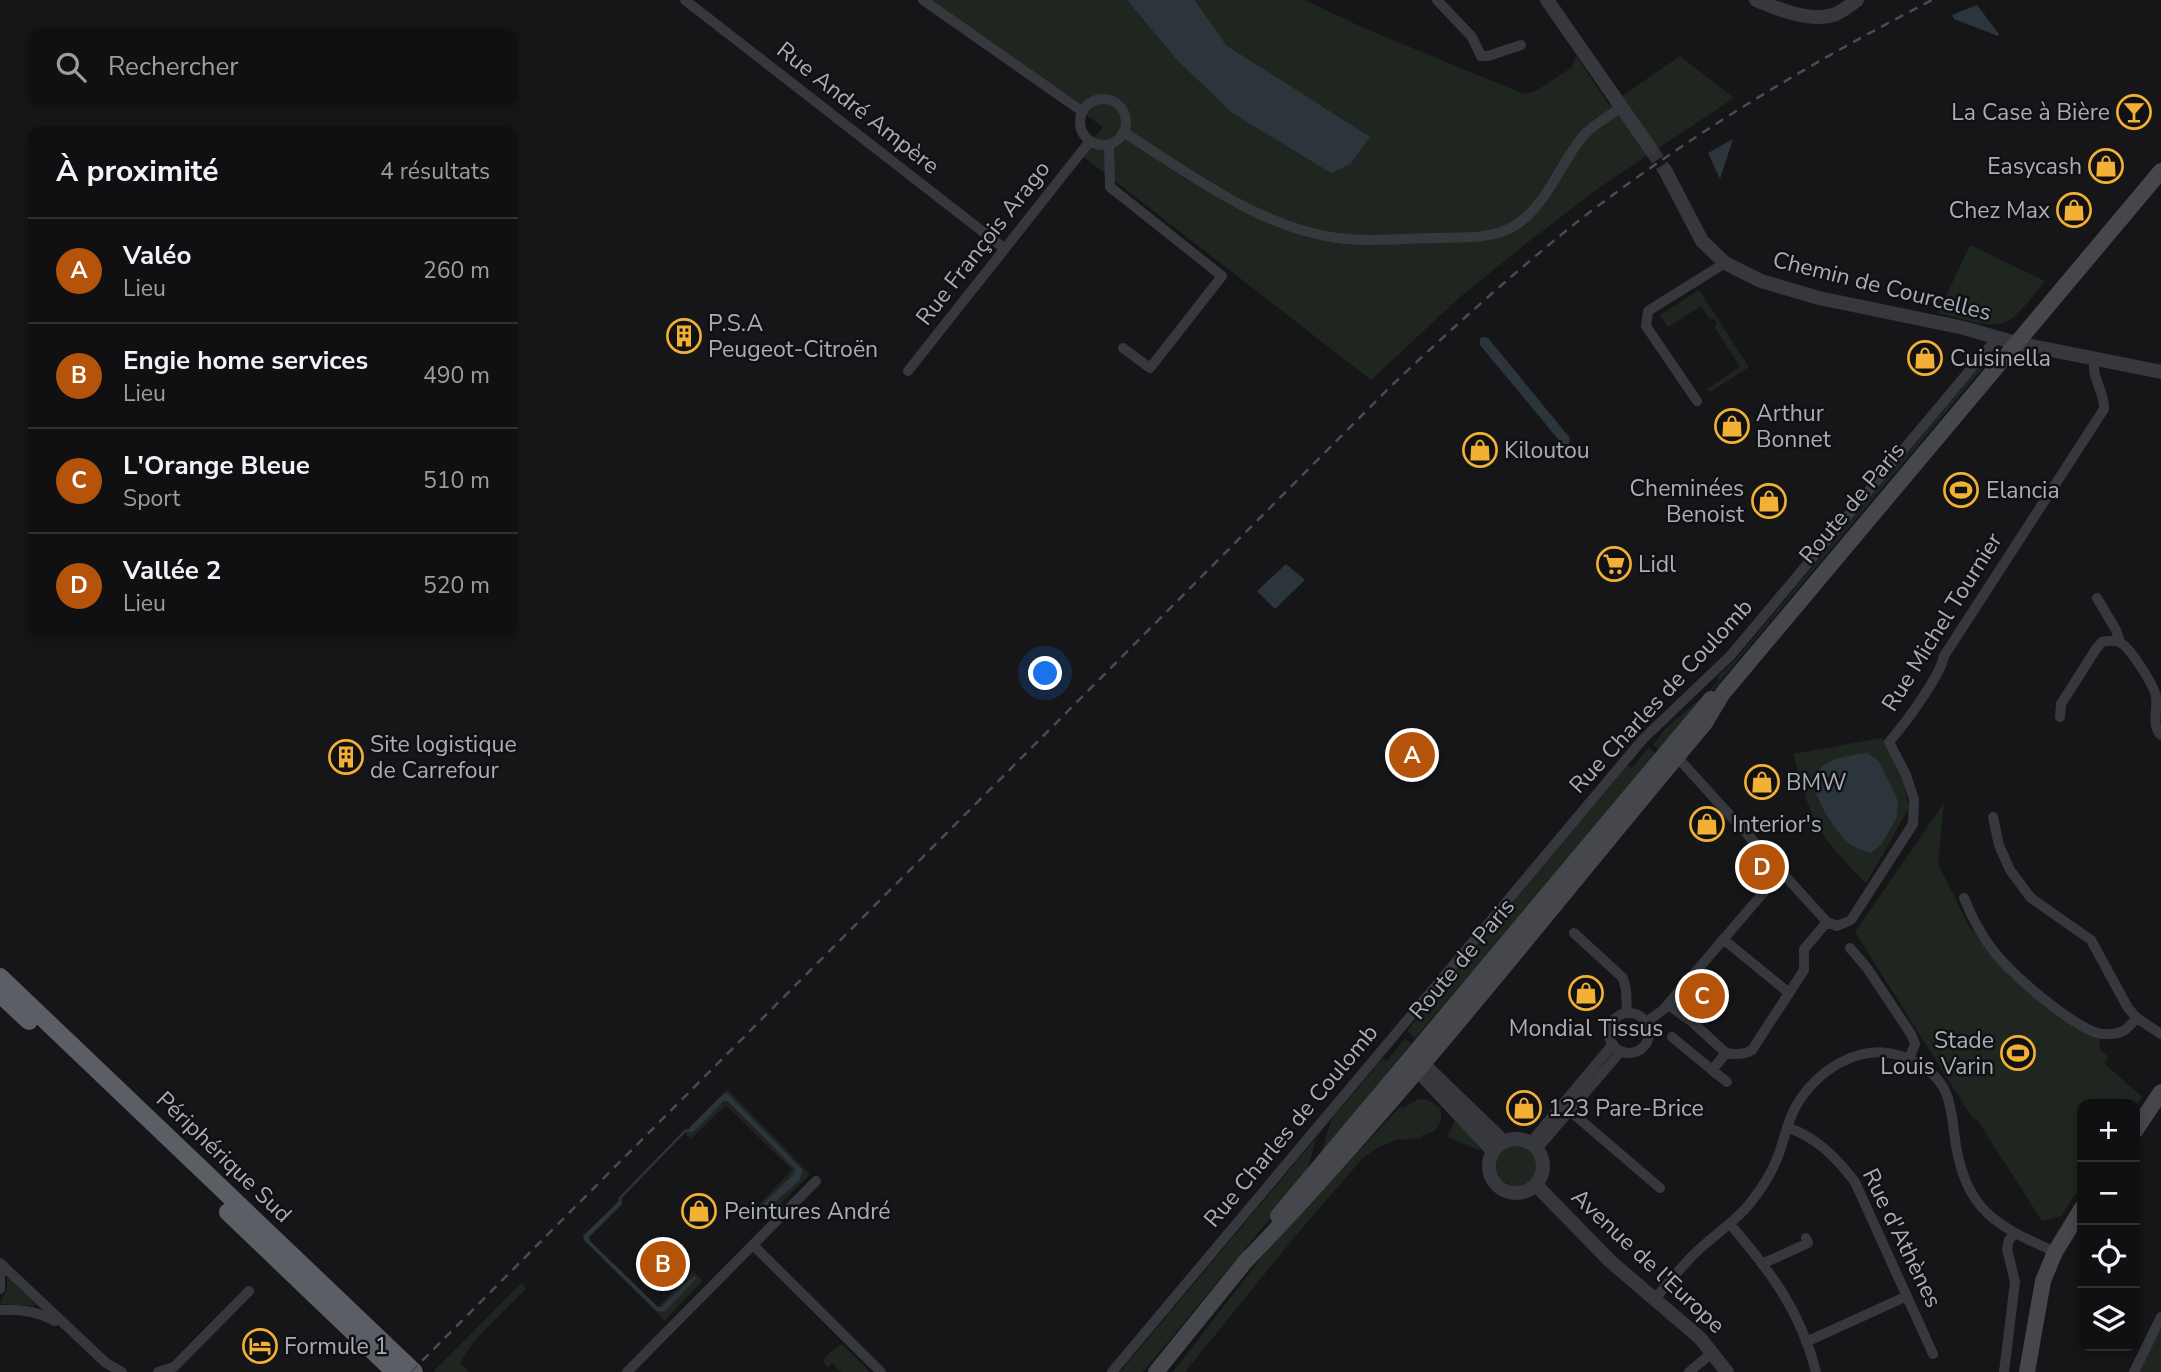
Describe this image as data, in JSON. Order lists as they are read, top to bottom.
{
  "streets": {
    "highway": ["Périphérique Sud"],
    "main road": ["Route de Paris"],
    "street": [
      "Rue André Ampère",
      "Rue François Arago",
      "Chemin de Courcelles",
      "Rue Michel Tournier",
      "Rue Charles de Coulomb",
      "Rue d'Athènes",
      "Avenue de l'Europe"
    ]
  },
  "crossings": [
    ["Rue André Ampère", "Rue François Arago"],
    ["Chemin de Courcelles", "Route de Paris"],
    ["Chemin de Courcelles", "Rue Michel Tournier"],
    ["Chemin de Courcelles", "Rue Charles de Coulomb"]
  ],
  "places": {
    "bar": ["La Case à Bière"],
    "shop": [
      "Easycash",
      "Chez Max",
      "Cuisinella",
      "Arthur Bonnet",
      "Kiloutou",
      "Cheminées Benoist",
      "BMW",
      "Interior's",
      "Mondial Tissus",
      "123 Pare-Brice",
      "Peintures André"
    ],
    "building": ["P.S.A Peugeot-Citroën", "Site logistique de Carrefour"],
    "sports": ["Elancia", "Stade Louis Varin"],
    "supermarket": ["Lidl"],
    "hotel": ["Formule 1"]
  },
  "page": {
    "search": "Rechercher",
    "heading": ["À proximité", "4 résultats"],
    "list": [
      {
        "mark": "A",
        "name": "Valéo",
        "note": "Lieu",
        "value": "260 m"
      },
      {
        "mark": "B",
        "name": "Engie home services",
        "note": "Lieu",
        "value": "490 m"
      },
      {
        "mark": "C",
        "name": "L'Orange Bleue",
        "note": "Sport",
        "value": "510 m"
      },
      {
        "mark": "D",
        "name": "Vallée 2",
        "note": "Lieu",
        "value": "520 m"
      }
    ],
    "pins": [
      "A",
      "D",
      "C",
      "B"
    ],
    "map_buttons": ["+", "−"]
  }
}
